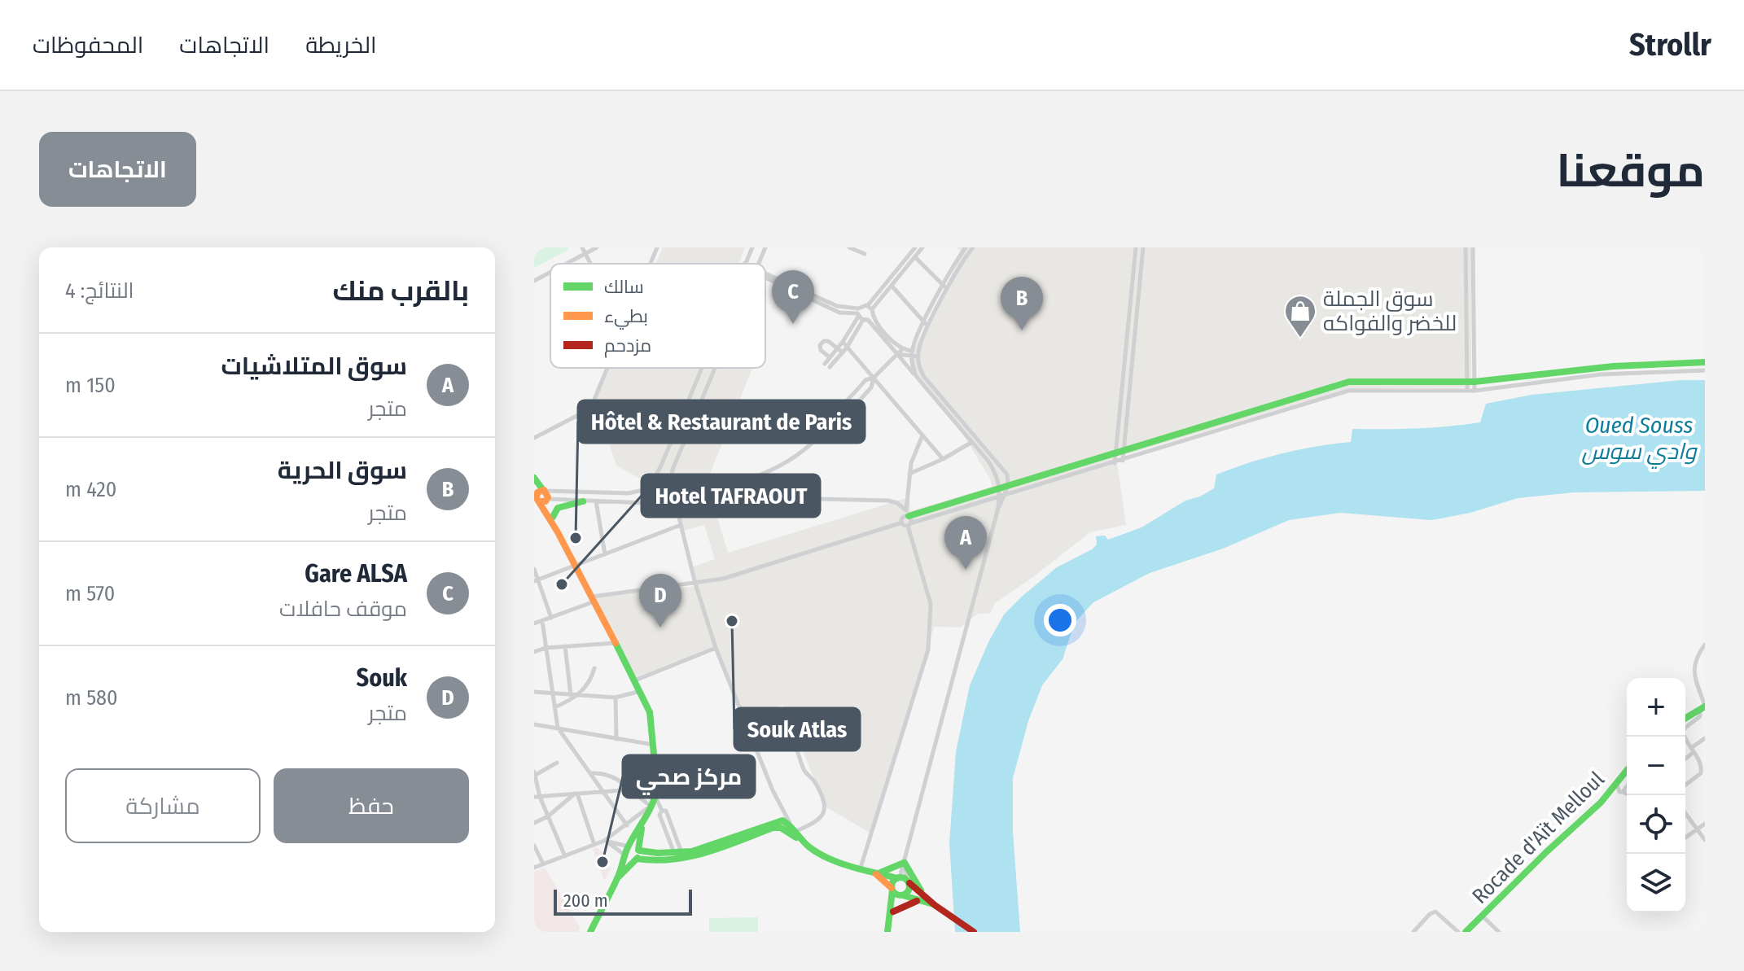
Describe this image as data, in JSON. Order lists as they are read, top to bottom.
{
  "streets": {
    "street": ["Rocade d'Aït Melloul"]
  },
  "water": ["Oued Souss وادي سوس"],
  "places": {
    "shop": ["سوق الجملة للخضر والفواكه"],
    "other": [
      "Hôtel & Restaurant de Paris",
      "Hotel TAFRAOUT",
      "Souk Atlas",
      "مركز صحي"
    ]
  },
  "legend": ["سالك", "بطيء", "مزدحم"],
  "scale_bar": "200 m",
  "page": {
    "header": "Strollr",
    "nav": ["الخريطة", "الاتجاهات", "المحفوظات"],
    "title": "موقعنا",
    "buttons": [
      "الاتجاهات",
      ["حفظ", "مشاركة"]
    ],
    "heading": ["بالقرب منك", "النتائج: 4"],
    "pins": [
      "C",
      "B",
      "A",
      "D"
    ],
    "list": [
      {
        "mark": "A",
        "name": "سوق المتلاشيات",
        "note": "متجر",
        "value": "150 m"
      },
      {
        "mark": "B",
        "name": "سوق الحرية",
        "note": "متجر",
        "value": "420 m"
      },
      {
        "mark": "C",
        "name": "Gare ALSA",
        "note": "موقف حافلات",
        "value": "570 m"
      },
      {
        "mark": "D",
        "name": "Souk",
        "note": "متجر",
        "value": "580 m"
      }
    ],
    "map_buttons": ["+", "−"],
    "scale": "200 m"
  }
}
